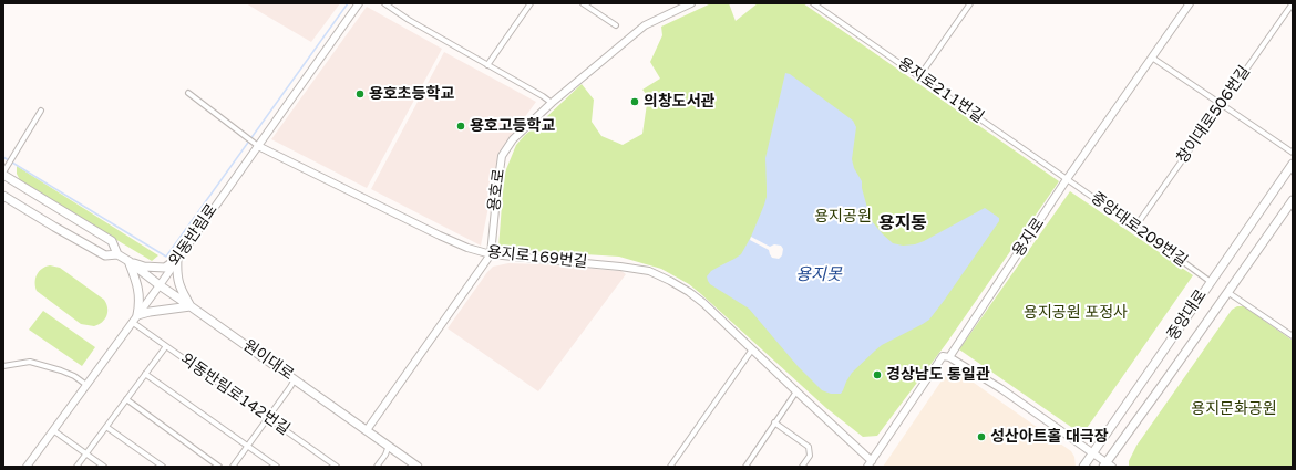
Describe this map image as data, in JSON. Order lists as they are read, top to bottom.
{
  "streets": {
    "main road": [
      "용호로",
      "외동반림로",
      "용지로",
      "용지로169번길",
      "중앙대로",
      "원이대로"
    ],
    "street": [
      "용지로211번길",
      "창이대로506번길",
      "중앙대로209번길",
      "외동반림로142번길"
    ]
  },
  "crossings": [
    ["용지로211번길", "중앙대로209번길"],
    ["용지로211번길", "용지로"],
    ["창이대로506번길", "중앙대로209번길"],
    ["용호로", "용지로169번길"],
    ["용호로", "원이대로"],
    ["중앙대로209번길", "용지로"],
    ["중앙대로209번길", "중앙대로"],
    ["외동반림로", "용지로169번길"],
    ["외동반림로", "원이대로"],
    ["외동반림로", "외동반림로142번길"],
    ["용지로", "용지로169번길"]
  ],
  "districts": ["용지동"],
  "water": ["용지못"],
  "parks": ["용지공원", "용지공원 포정사", "용지문화공원"],
  "places": [
    "용호초등학교",
    "의창도서관",
    "용호고등학교",
    "경상남도 통일관",
    "성산아트홀 대극장"
  ]
}
